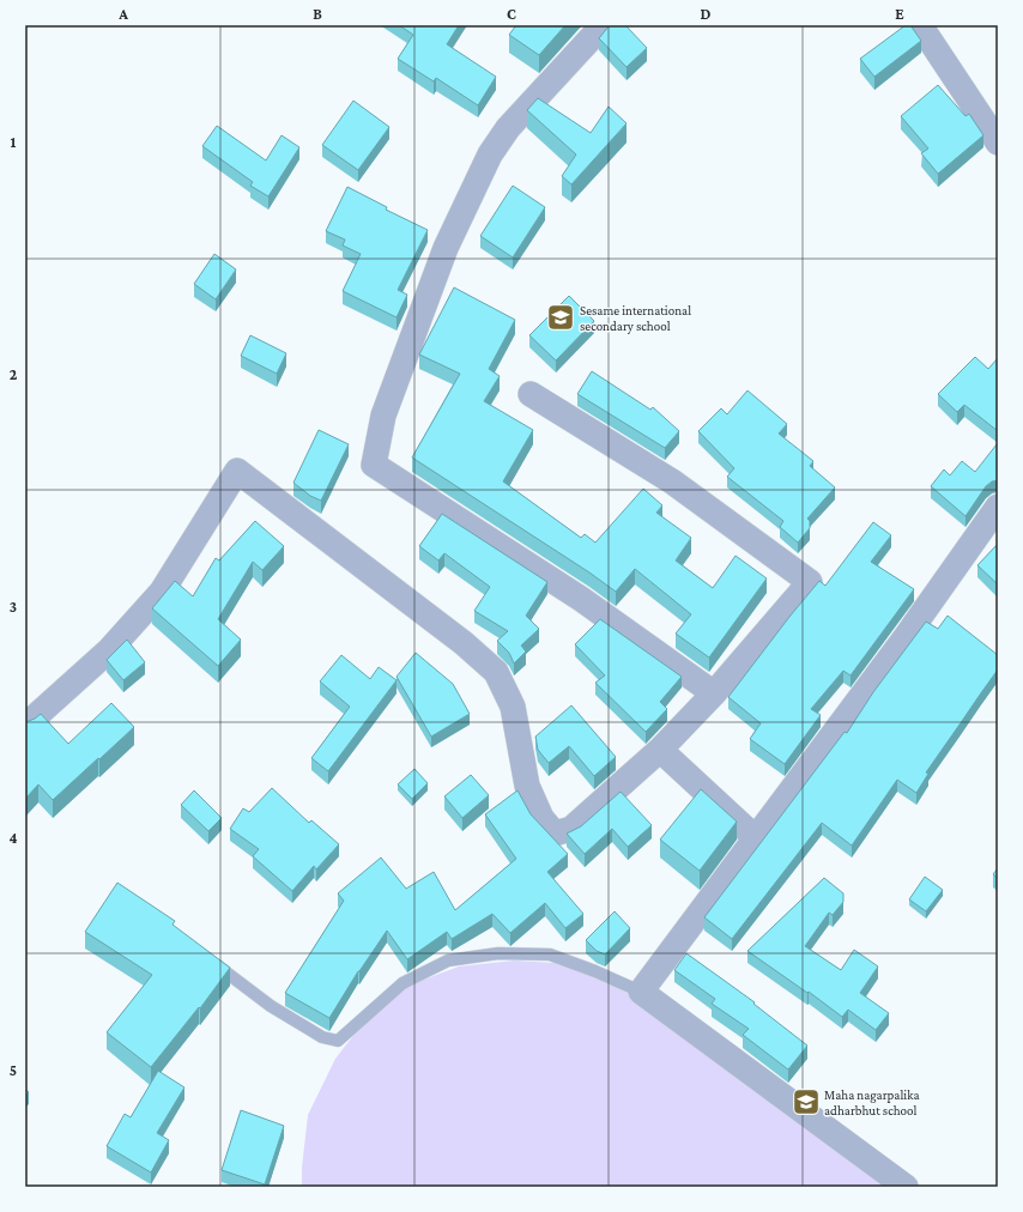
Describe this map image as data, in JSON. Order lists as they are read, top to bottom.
{
  "places": {
    "school or university": ["Sesame international secondary school", "Maha nagarpalika adharbhut school"]
  },
  "grid": {
    "columns": [
      "A",
      "B",
      "C",
      "D",
      "E"
    ],
    "rows": [
      "1",
      "2",
      "3",
      "4",
      "5"
    ]
  }
}
